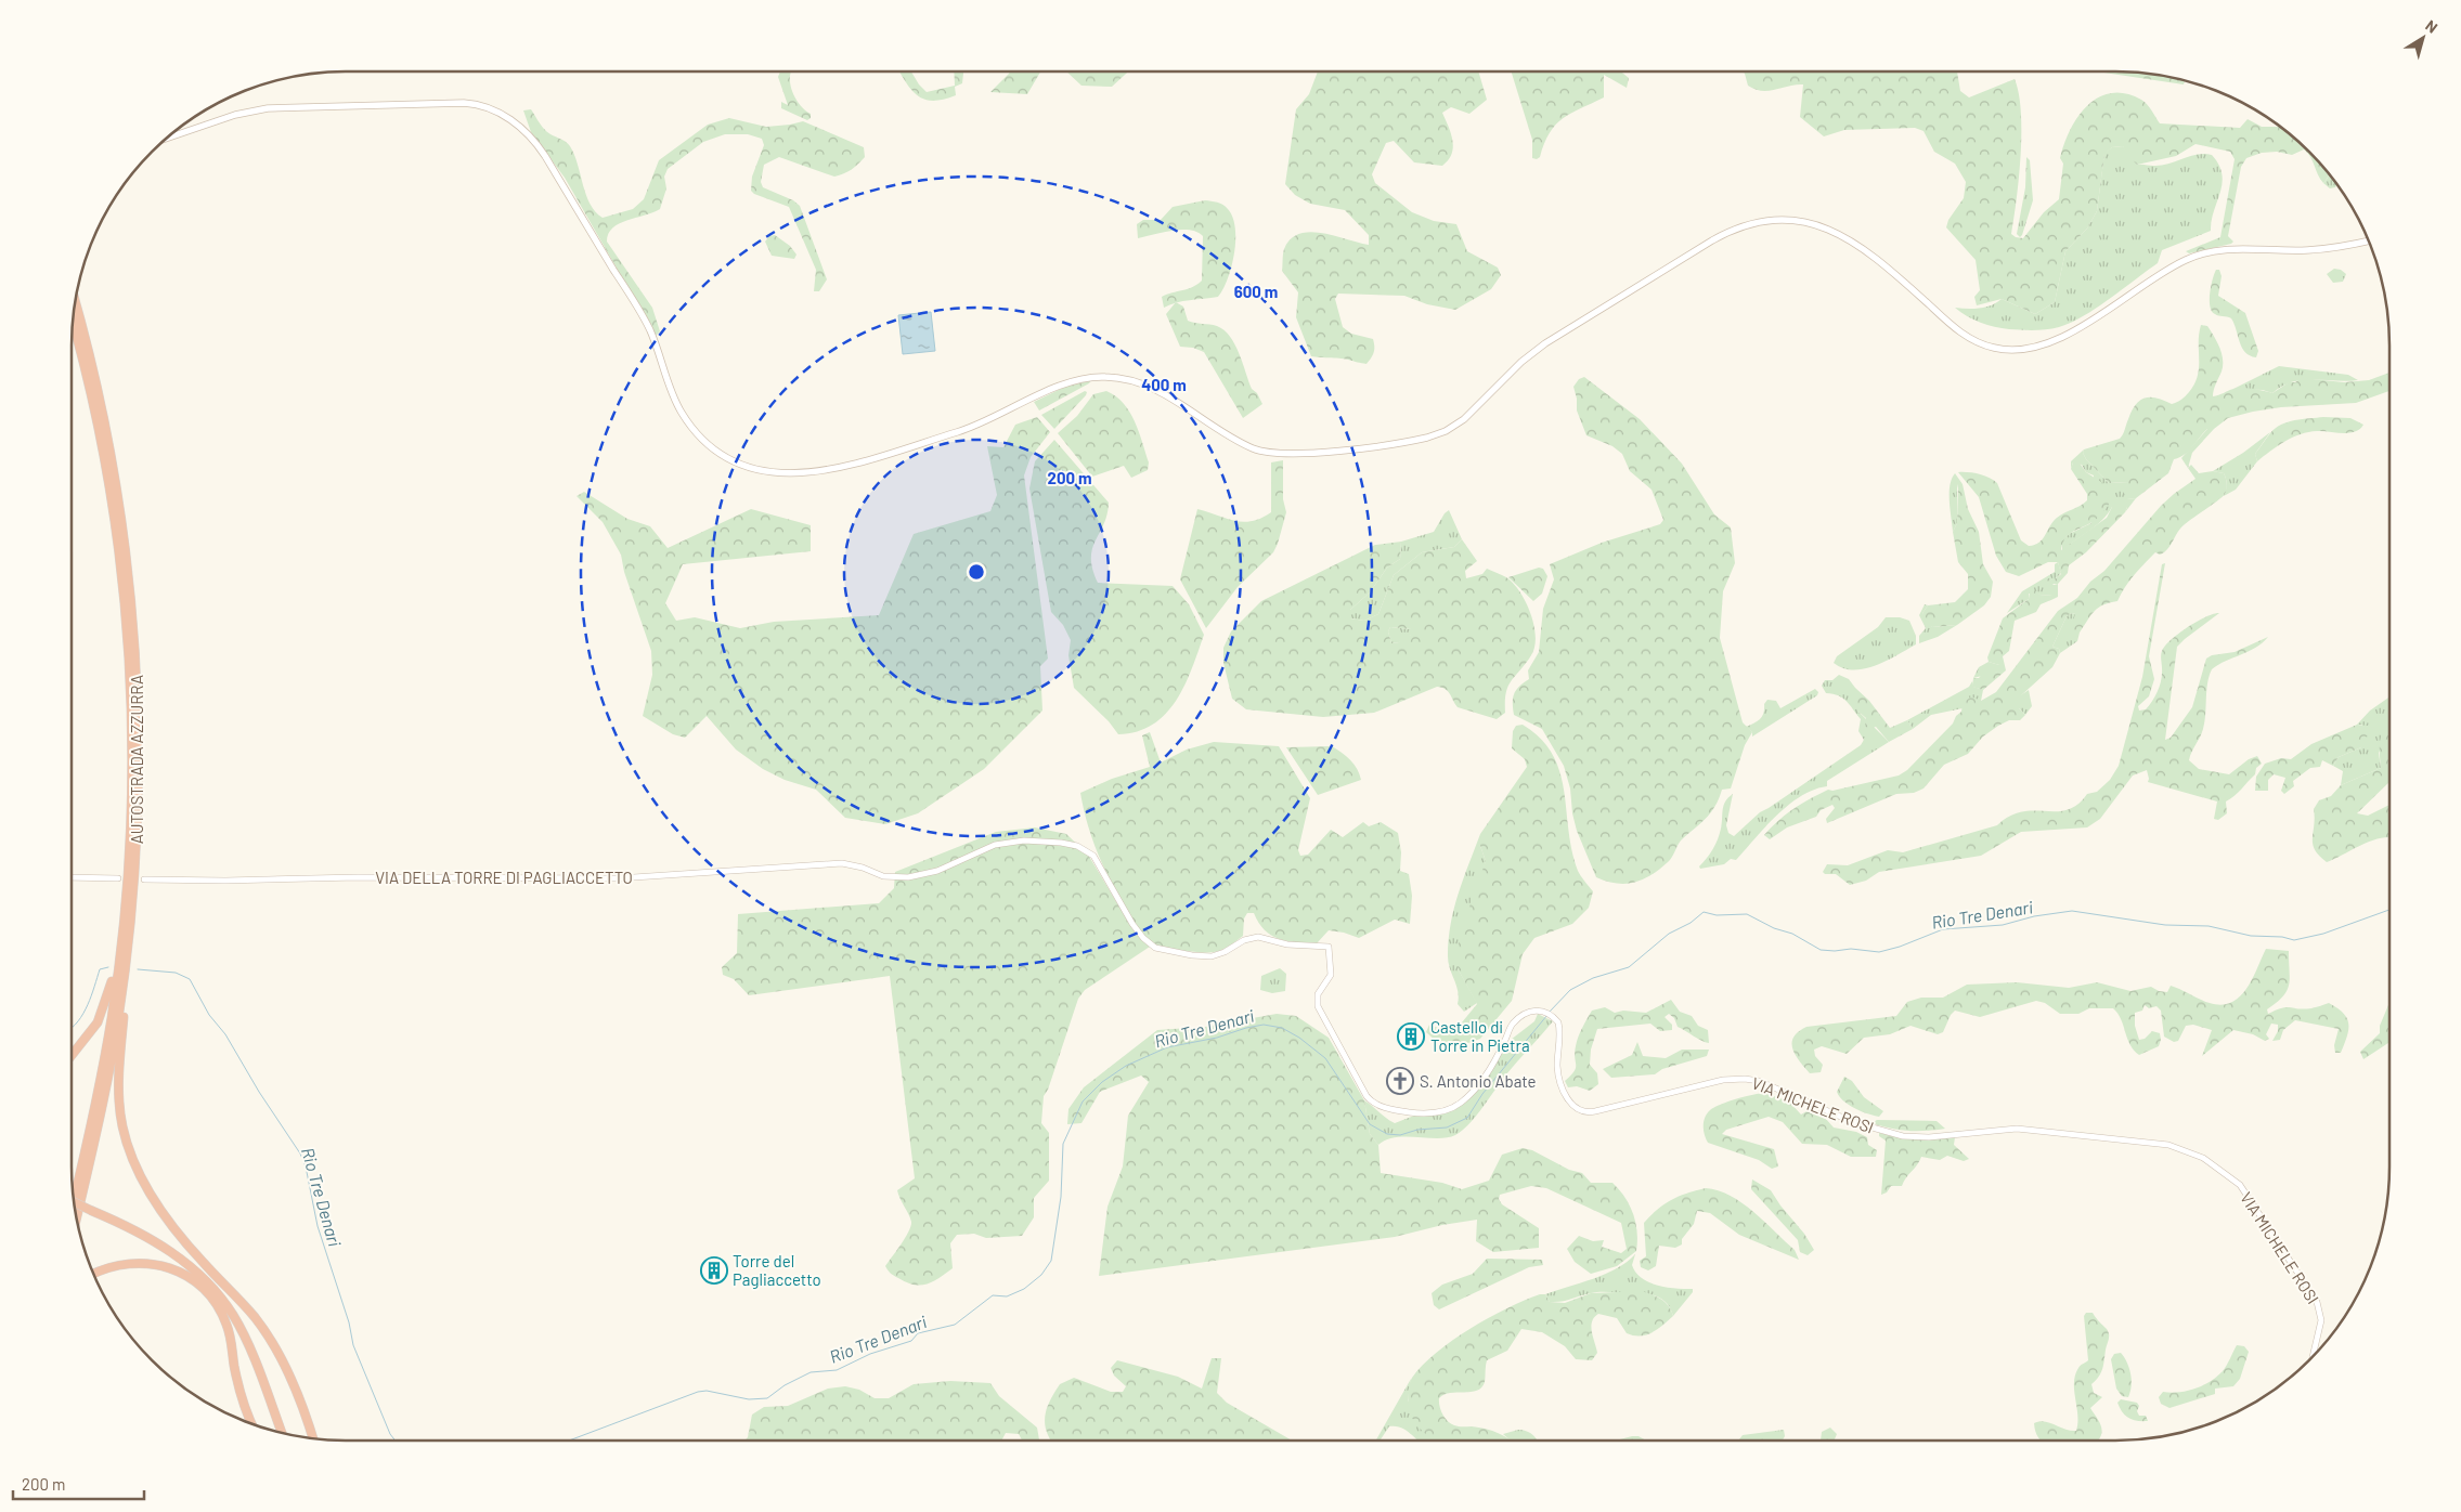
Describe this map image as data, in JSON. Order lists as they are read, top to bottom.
{
  "streets": {
    "highway": ["AUTOSTRADA AZZURRA"],
    "street": ["VIA DELLA TORRE DI PAGLIACCETTO", "VIA MICHELE ROSI"]
  },
  "crossings": [
    ["VIA DELLA TORRE DI PAGLIACCETTO", "VIA MICHELE ROSI"]
  ],
  "water": ["Rio Tre Denari"],
  "places": {
    "building": ["Castello di Torre in Pietra", "Torre del Pagliaccetto"],
    "church": ["S. Antonio Abate"]
  },
  "scale_bar": "200 m",
  "north": "top right",
  "rings": ["600 m", "400 m", "200 m"]
}
